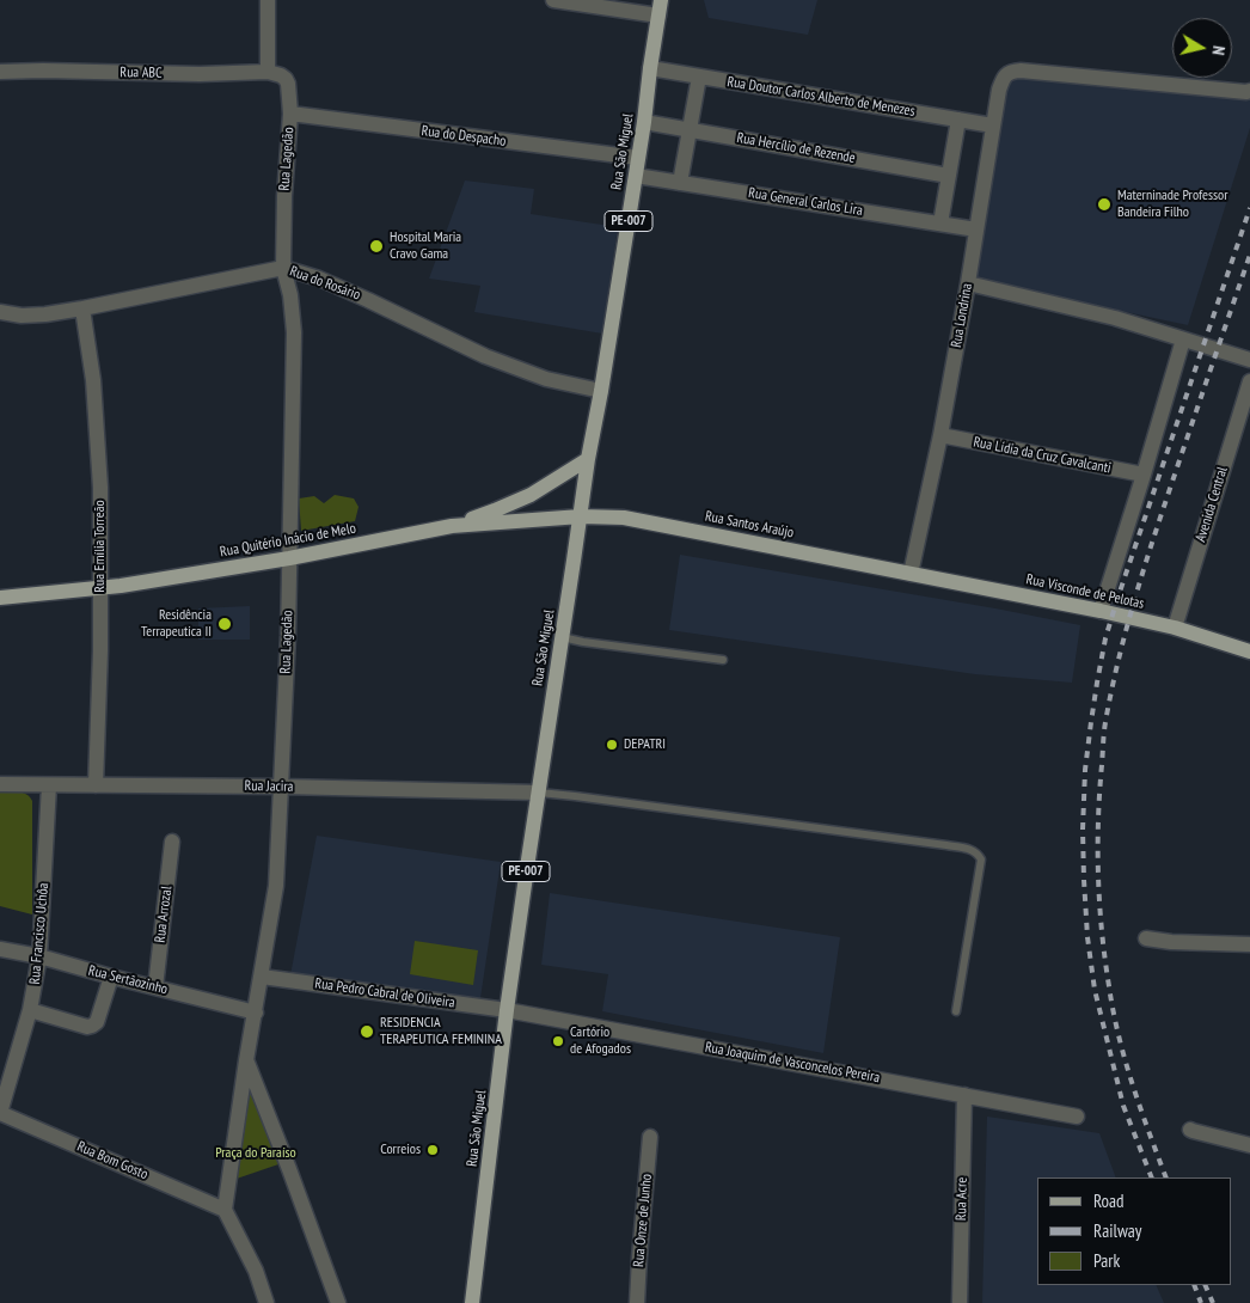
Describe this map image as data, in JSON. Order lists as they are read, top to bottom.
{
  "streets": {
    "main road": [
      "Rua São Miguel",
      "PE-007",
      "Rua Santos Araújo",
      "Rua Quitério Inácio de Melo",
      "Rua Visconde de Pelotas"
    ],
    "street": [
      "Rua ABC",
      "Rua Doutor Carlos Alberto de Menezes",
      "Rua do Despacho",
      "Rua Hercílio de Rezende",
      "Rua Lagedão",
      "Rua General Carlos Lira",
      "Rua do Rosário",
      "Rua Londrina",
      "Rua Lídia da Cruz Cavalcanti",
      "Avenida Central",
      "Rua Emília Torreão",
      "Rua Jacira",
      "Rua Arrozal",
      "Rua Francisco Uchôa",
      "Rua Sertãozinho",
      "Rua Pedro Cabral de Oliveira",
      "Rua Joaquim de Vasconcelos Pereira",
      "Rua Bom Gosto",
      "Rua Acre",
      "Rua Onze de Junho"
    ]
  },
  "crossings": [
    ["Rua ABC", "Rua Lagedão"],
    ["Rua Doutor Carlos Alberto de Menezes", "Rua São Miguel"],
    ["Rua Doutor Carlos Alberto de Menezes", "Rua Londrina"],
    ["Rua do Despacho", "Rua São Miguel"],
    ["Rua do Despacho", "Rua Lagedão"],
    ["Rua Hercílio de Rezende", "Rua São Miguel"],
    ["Rua São Miguel", "Rua General Carlos Lira"],
    ["Rua São Miguel", "Rua do Rosário"],
    ["Rua São Miguel", "Rua Santos Araújo"],
    ["Rua São Miguel", "Rua Quitério Inácio de Melo"],
    ["Rua São Miguel", "Rua Jacira"],
    ["Rua São Miguel", "Rua Pedro Cabral de Oliveira"],
    ["Rua São Miguel", "Rua Joaquim de Vasconcelos Pereira"],
    ["Rua Lagedão", "Rua do Rosário"],
    ["Rua Lagedão", "Rua Quitério Inácio de Melo"],
    ["Rua Lagedão", "Rua Jacira"],
    ["Rua Lagedão", "Rua Sertãozinho"],
    ["Rua Lagedão", "Rua Pedro Cabral de Oliveira"],
    ["Rua Lagedão", "Rua Bom Gosto"],
    ["Rua General Carlos Lira", "Rua Londrina"],
    ["Rua do Rosário", "Rua Emília Torreão"],
    ["Rua Londrina", "Rua Lídia da Cruz Cavalcanti"],
    ["Rua Londrina", "Rua Santos Araújo"],
    ["Rua Londrina", "Rua Visconde de Pelotas"],
    ["Avenida Central", "Rua Visconde de Pelotas"],
    ["Rua Santos Araújo", "Rua Quitério Inácio de Melo"],
    ["Rua Santos Araújo", "Rua Visconde de Pelotas"],
    ["Rua Quitério Inácio de Melo", "Rua Emília Torreão"],
    ["Rua Emília Torreão", "Rua Jacira"],
    ["Rua Jacira", "Rua Francisco Uchôa"],
    ["Rua Arrozal", "Rua Sertãozinho"],
    ["Rua Francisco Uchôa", "Rua Sertãozinho"],
    ["Rua Francisco Uchôa", "Rua Bom Gosto"],
    ["Rua Pedro Cabral de Oliveira", "Rua Joaquim de Vasconcelos Pereira"],
    ["Rua Joaquim de Vasconcelos Pereira", "Rua Acre"]
  ],
  "parks": ["Praça do Paraíso"],
  "places": [
    "Materninade Professor Bandeira Filho",
    "Hospital Maria Cravo Gama",
    "Residência Terrapeutica II",
    "DEPATRI",
    "RESIDENCIA TERAPEUTICA FEMININA",
    "Cartório de Afogados",
    "Correios"
  ],
  "legend": ["Road", "Railway", "Park"],
  "north": "right"
}
